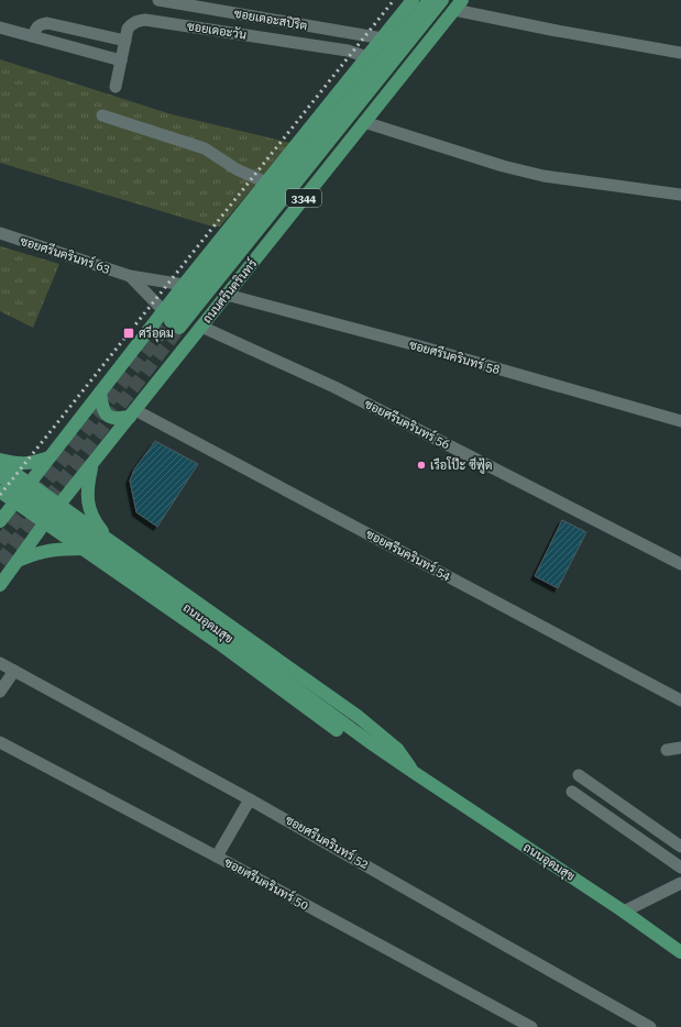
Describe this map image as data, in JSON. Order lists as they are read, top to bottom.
{
  "streets": {
    "main road": ["3344", "ถนนศรีนครินทร์", "ถนนอุดมสุข"],
    "street": [
      "ซอยเดอะสปิริต",
      "ซอยเดอะวัน",
      "ซอยศรีนครินทร์ 63",
      "ซอยศรีนครินทร์ 58",
      "ซอยศรีนครินทร์ 56",
      "ซอยศรีนครินทร์ 54",
      "ซอยศรีนครินทร์ 52",
      "ซอยศรีนครินทร์ 50"
    ]
  },
  "crossings": [
    ["ซอยเดอะสปิริต", "ถนนศรีนครินทร์"],
    ["ซอยเดอะวัน", "ถนนศรีนครินทร์"],
    ["ซอยศรีนครินทร์ 63", "ถนนศรีนครินทร์"],
    ["ถนนศรีนครินทร์", "ซอยศรีนครินทร์ 58"],
    ["ถนนศรีนครินทร์", "ซอยศรีนครินทร์ 56"],
    ["ถนนศรีนครินทร์", "ซอยศรีนครินทร์ 54"],
    ["ถนนศรีนครินทร์", "ถนนอุดมสุข"]
  ],
  "places": {
    "transit": ["ศรีอุดม"],
    "other": ["เรือโป๊ะ ซีฟู้ด"]
  }
}
